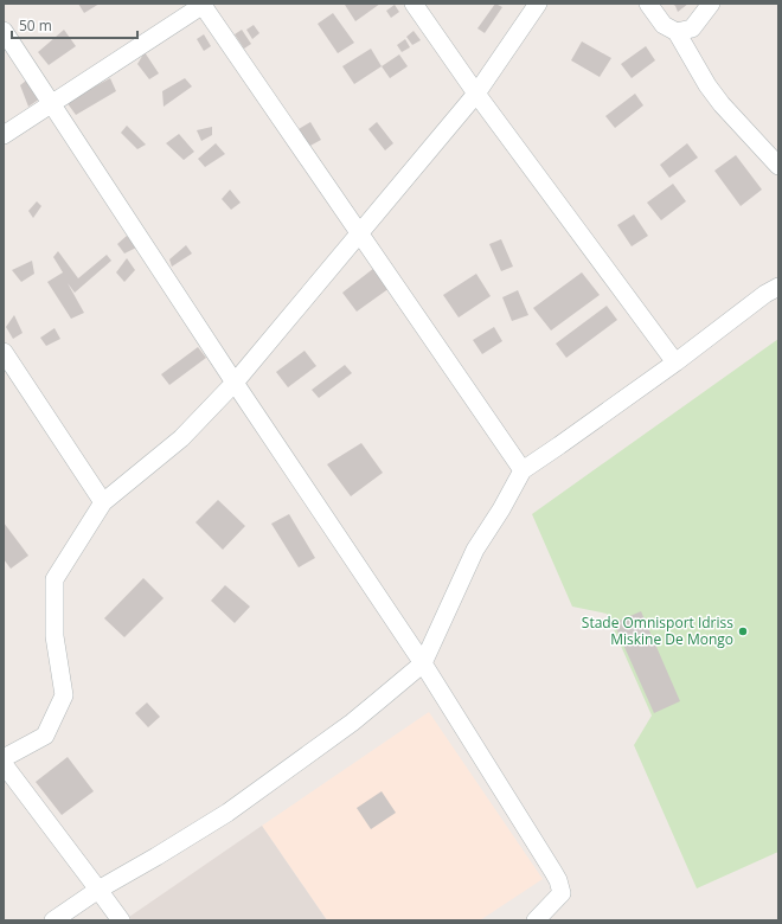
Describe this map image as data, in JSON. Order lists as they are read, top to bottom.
{
  "places": ["Stade Omnisport Idriss Miskine De Mongo"],
  "scale_bar": "50 m"
}
